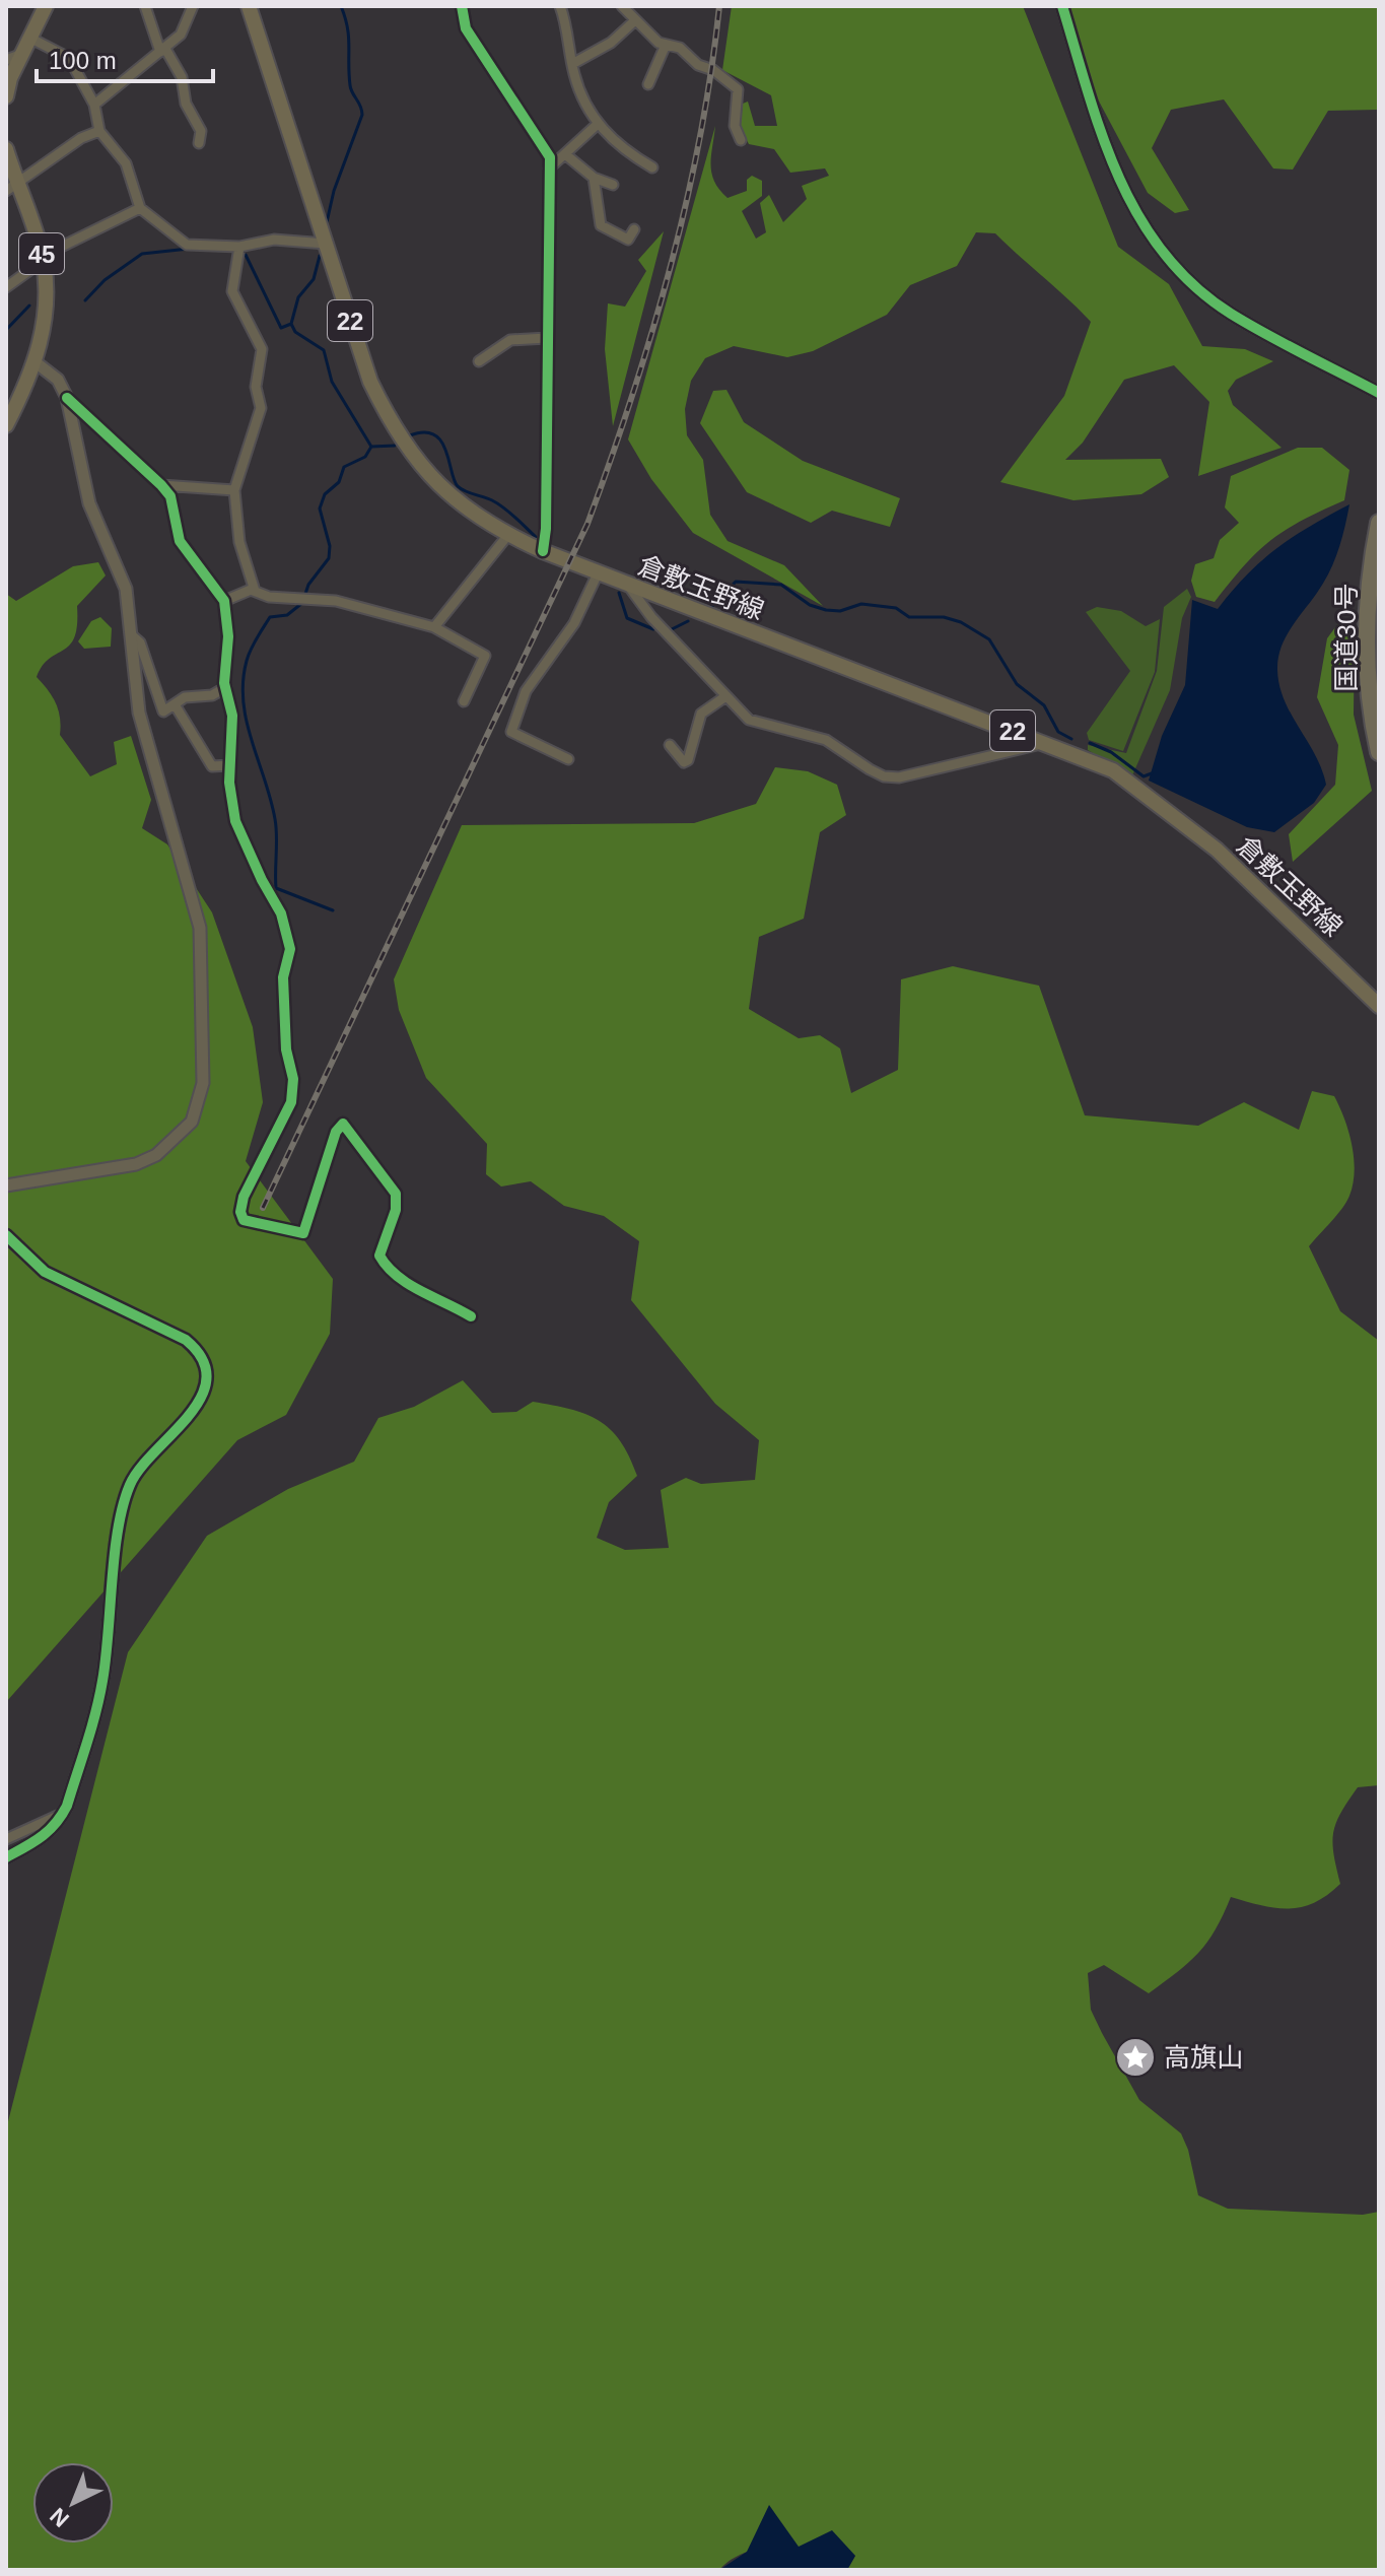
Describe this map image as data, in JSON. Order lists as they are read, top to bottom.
{
  "streets": {
    "highway": ["国道30号"],
    "main road": ["45", "22", "倉敷玉野線"]
  },
  "places": {
    "place": ["高旗山"]
  },
  "scale_bar": "100 m",
  "north": "bottom left"
}
